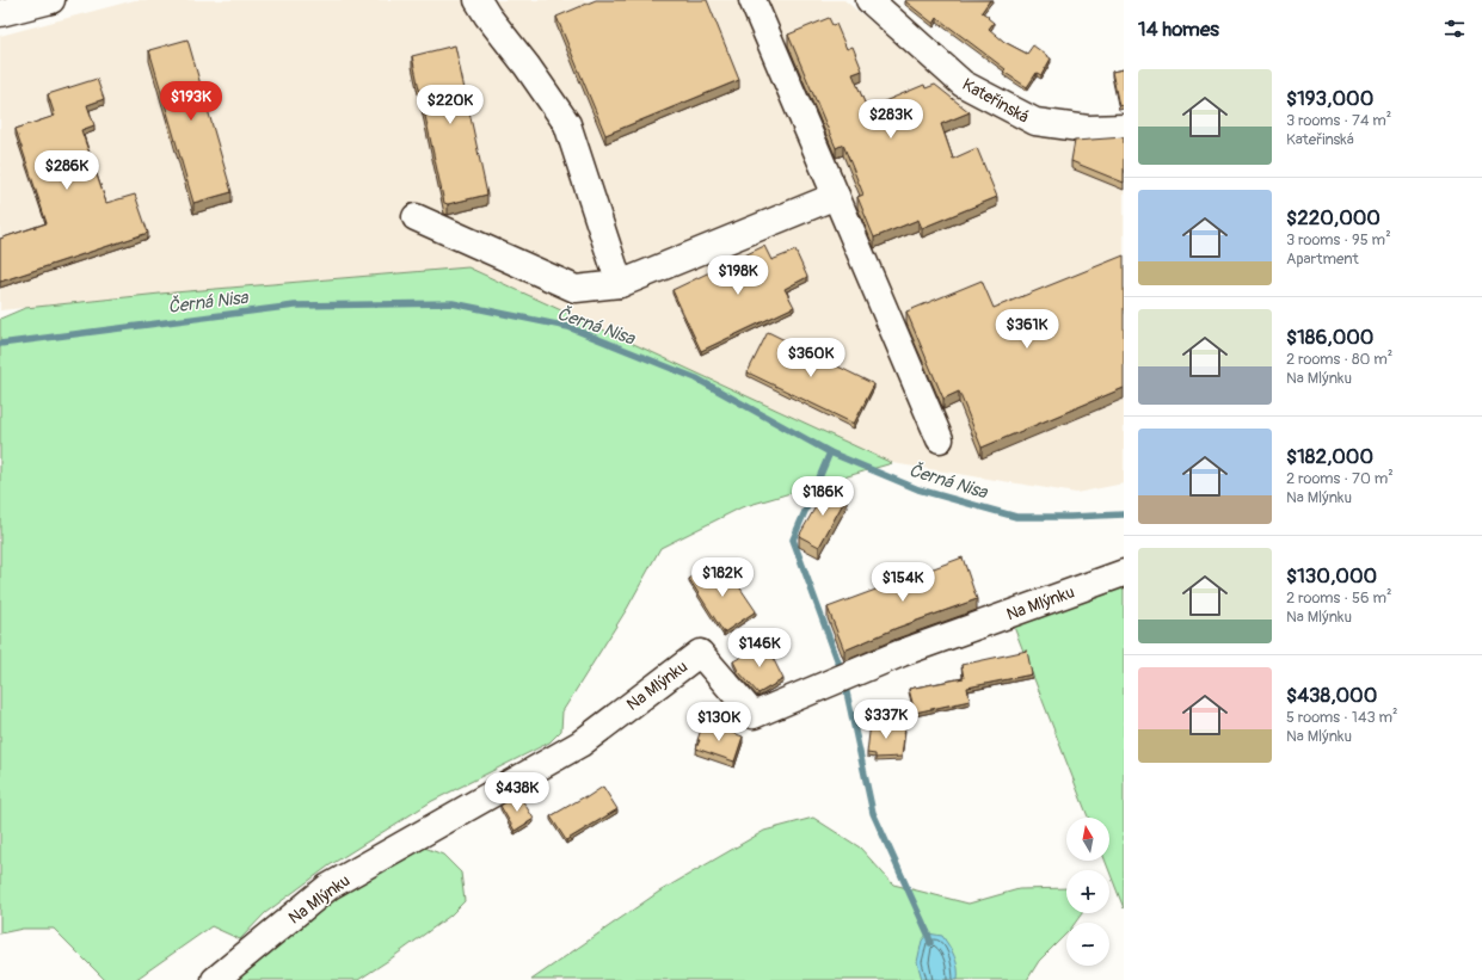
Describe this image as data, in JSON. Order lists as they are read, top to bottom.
{
  "streets": {
    "street": ["Kateřinská", "Na Mlýnku"]
  },
  "water": ["Černá Nisa"],
  "north": "top",
  "page": {
    "heading": "14 homes",
    "list": [
      {
        "name": "$193,000",
        "note": "3 rooms · 74 m² · Kateřinská"
      },
      {
        "name": "$220,000",
        "note": "3 rooms · 95 m² · Apartment"
      },
      {
        "name": "$186,000",
        "note": "2 rooms · 80 m² · Na Mlýnku"
      },
      {
        "name": "$182,000",
        "note": "2 rooms · 70 m² · Na Mlýnku"
      },
      {
        "name": "$130,000",
        "note": "2 rooms · 56 m² · Na Mlýnku"
      },
      {
        "name": "$438,000",
        "note": "5 rooms · 143 m² · Na Mlýnku"
      }
    ],
    "price": [
      "$193K",
      "$220K",
      "$283K",
      "$286K",
      "$198K",
      "$361K",
      "$360K",
      "$186K",
      "$182K",
      "$154K",
      "$146K",
      "$337K",
      "$130K",
      "$438K"
    ],
    "map_buttons": ["+", "−"]
  }
}
